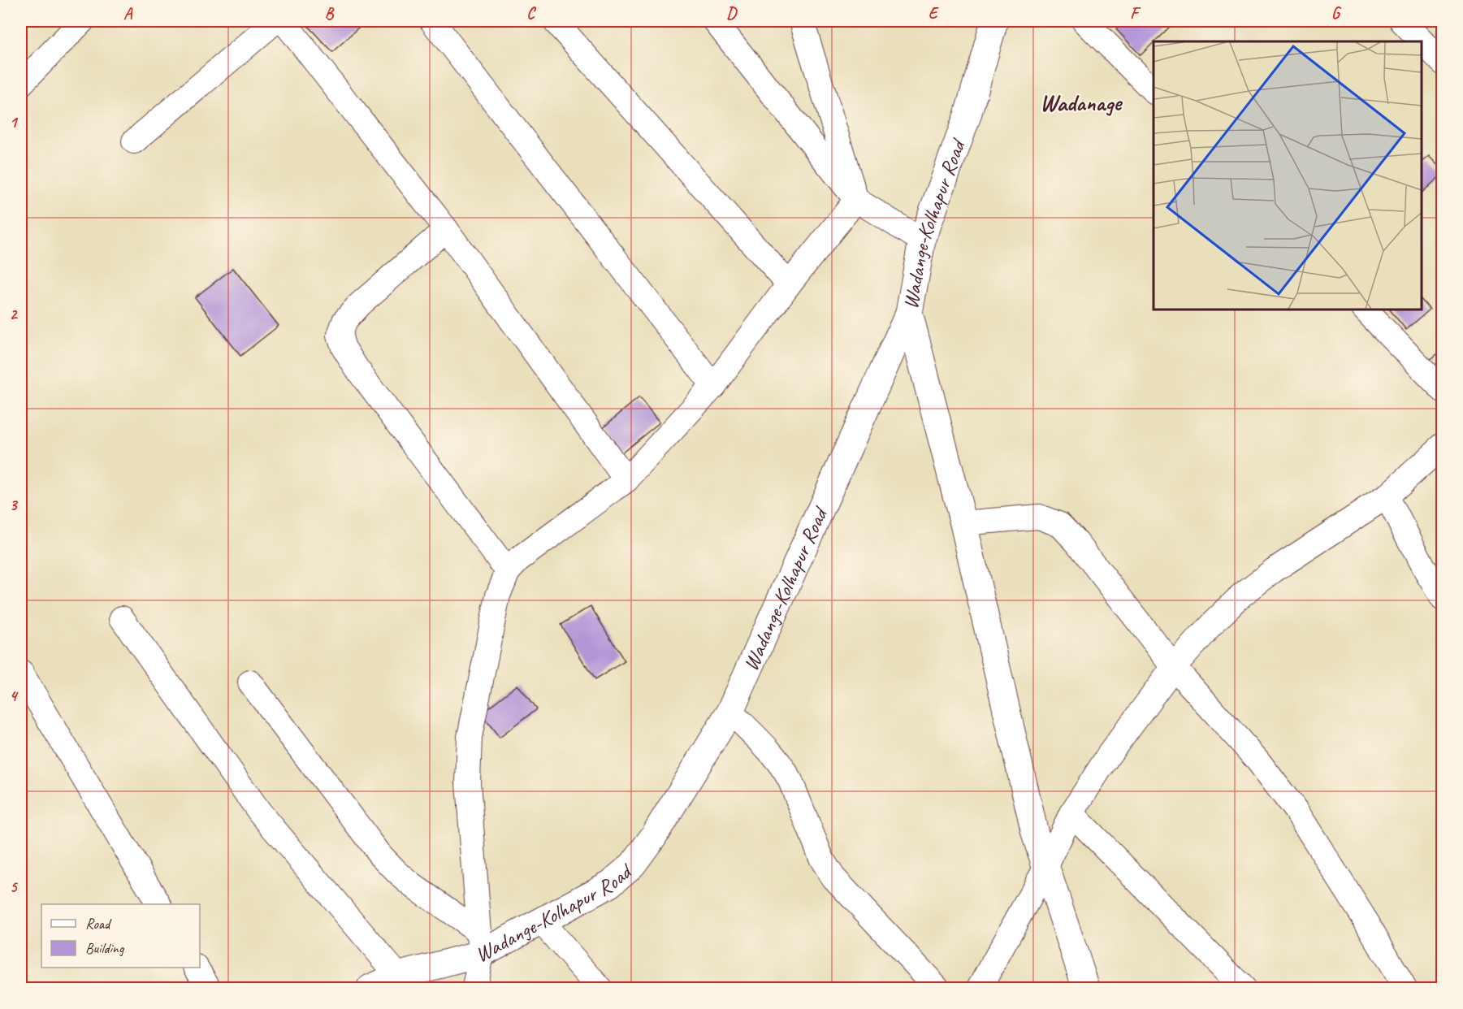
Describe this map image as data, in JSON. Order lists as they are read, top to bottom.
{
  "streets": {
    "main road": ["Wadange-Kolhapur Road"]
  },
  "districts": ["Wadanage"],
  "legend": ["Road", "Building"],
  "grid": {
    "columns": [
      "A",
      "B",
      "C",
      "D",
      "E",
      "F",
      "G"
    ],
    "rows": [
      "1",
      "2",
      "3",
      "4",
      "5"
    ]
  }
}
